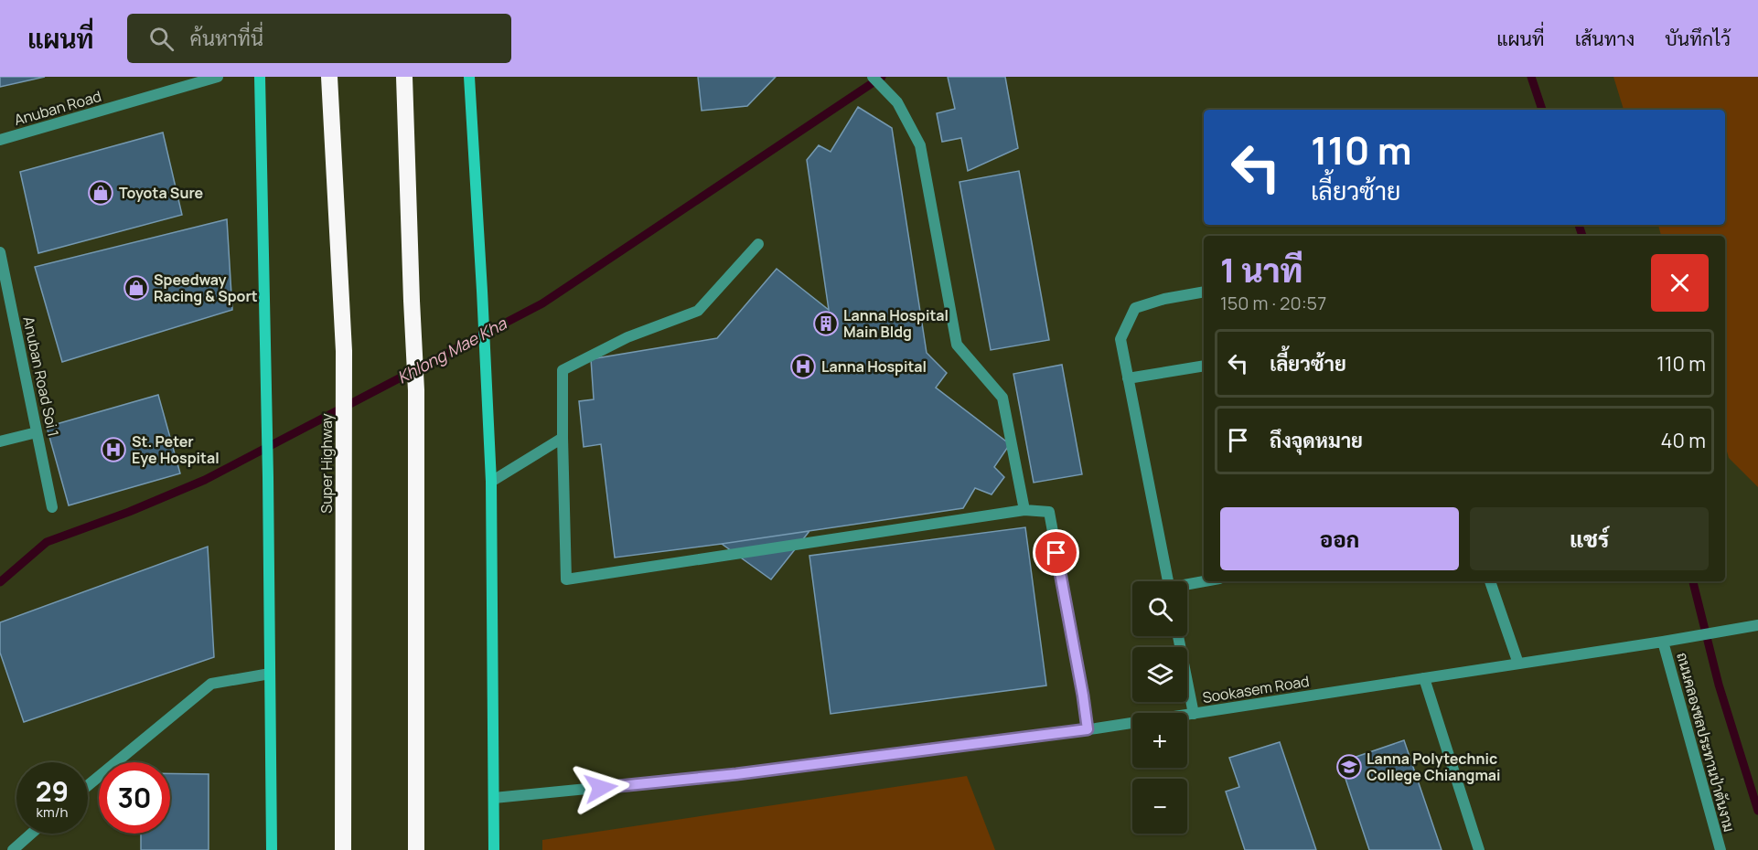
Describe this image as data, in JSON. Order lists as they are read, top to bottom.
{
  "streets": {
    "highway": ["Super Highway"],
    "street": [
      "Anuban Road",
      "Anuban Road Soi 1",
      "Sookasem Road",
      "ถนนคลองชลประทานป่าตันงาม"
    ]
  },
  "crossings": [
    ["Sookasem Road", "ถนนคลองชลประทานป่าตันงาม"]
  ],
  "water": ["Khlong Mae Kha"],
  "places": {
    "shop": ["Toyota Sure", "Speedway Racing & Sport"],
    "building": ["Lanna Hospital Main Bldg"],
    "hospital": ["Lanna Hospital", "St. Peter Eye Hospital"],
    "school or university": ["Lanna Polytechnic College Chiangmai"]
  },
  "page": {
    "header": "แผนที่",
    "search": "ค้นหาที่นี่",
    "nav": ["แผนที่", "เส้นทาง", "บันทึกไว้"],
    "turn": ["110 m", "เลี้ยวซ้าย"],
    "heading": ["1 นาที", "150 m · 20:57"],
    "list": [
      {
        "name": "เลี้ยวซ้าย",
        "value": "110 m"
      },
      {
        "name": "ถึงจุดหมาย",
        "value": "40 m"
      }
    ],
    "buttons": ["ออก", "แชร์"],
    "map_buttons": ["+", "−"],
    "speed": "29 km/h",
    "limit": "30"
  }
}
